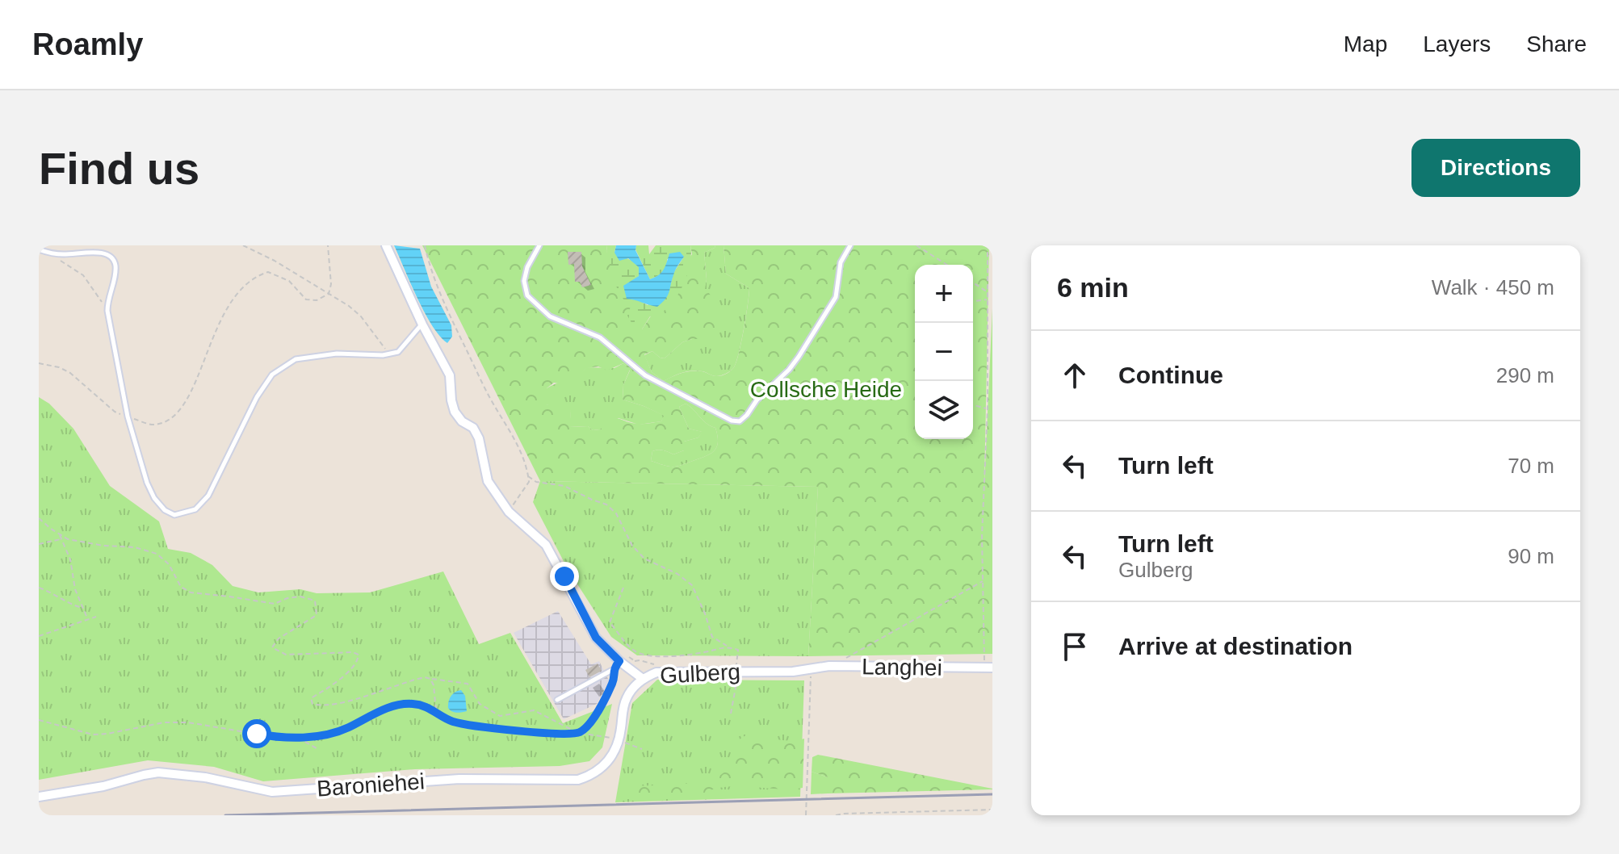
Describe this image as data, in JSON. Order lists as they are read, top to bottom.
{
  "streets": {
    "street": ["Langhei", "Gulberg", "Baroniehei"]
  },
  "crossings": [
    ["Langhei", "Gulberg"],
    ["Gulberg", "Baroniehei"]
  ],
  "parks": ["Collsche Heide"],
  "page": {
    "header": "Roamly",
    "nav": ["Map", "Layers", "Share"],
    "buttons": "Directions",
    "title": "Find us",
    "heading": ["6 min", "Walk · 450 m"],
    "map_buttons": ["+", "−"],
    "list": [
      ["Continue", "290 m"],
      ["Turn left", "70 m"],
      ["Turn left", "Gulberg", "90 m"],
      "Arrive at destination"
    ]
  }
}
